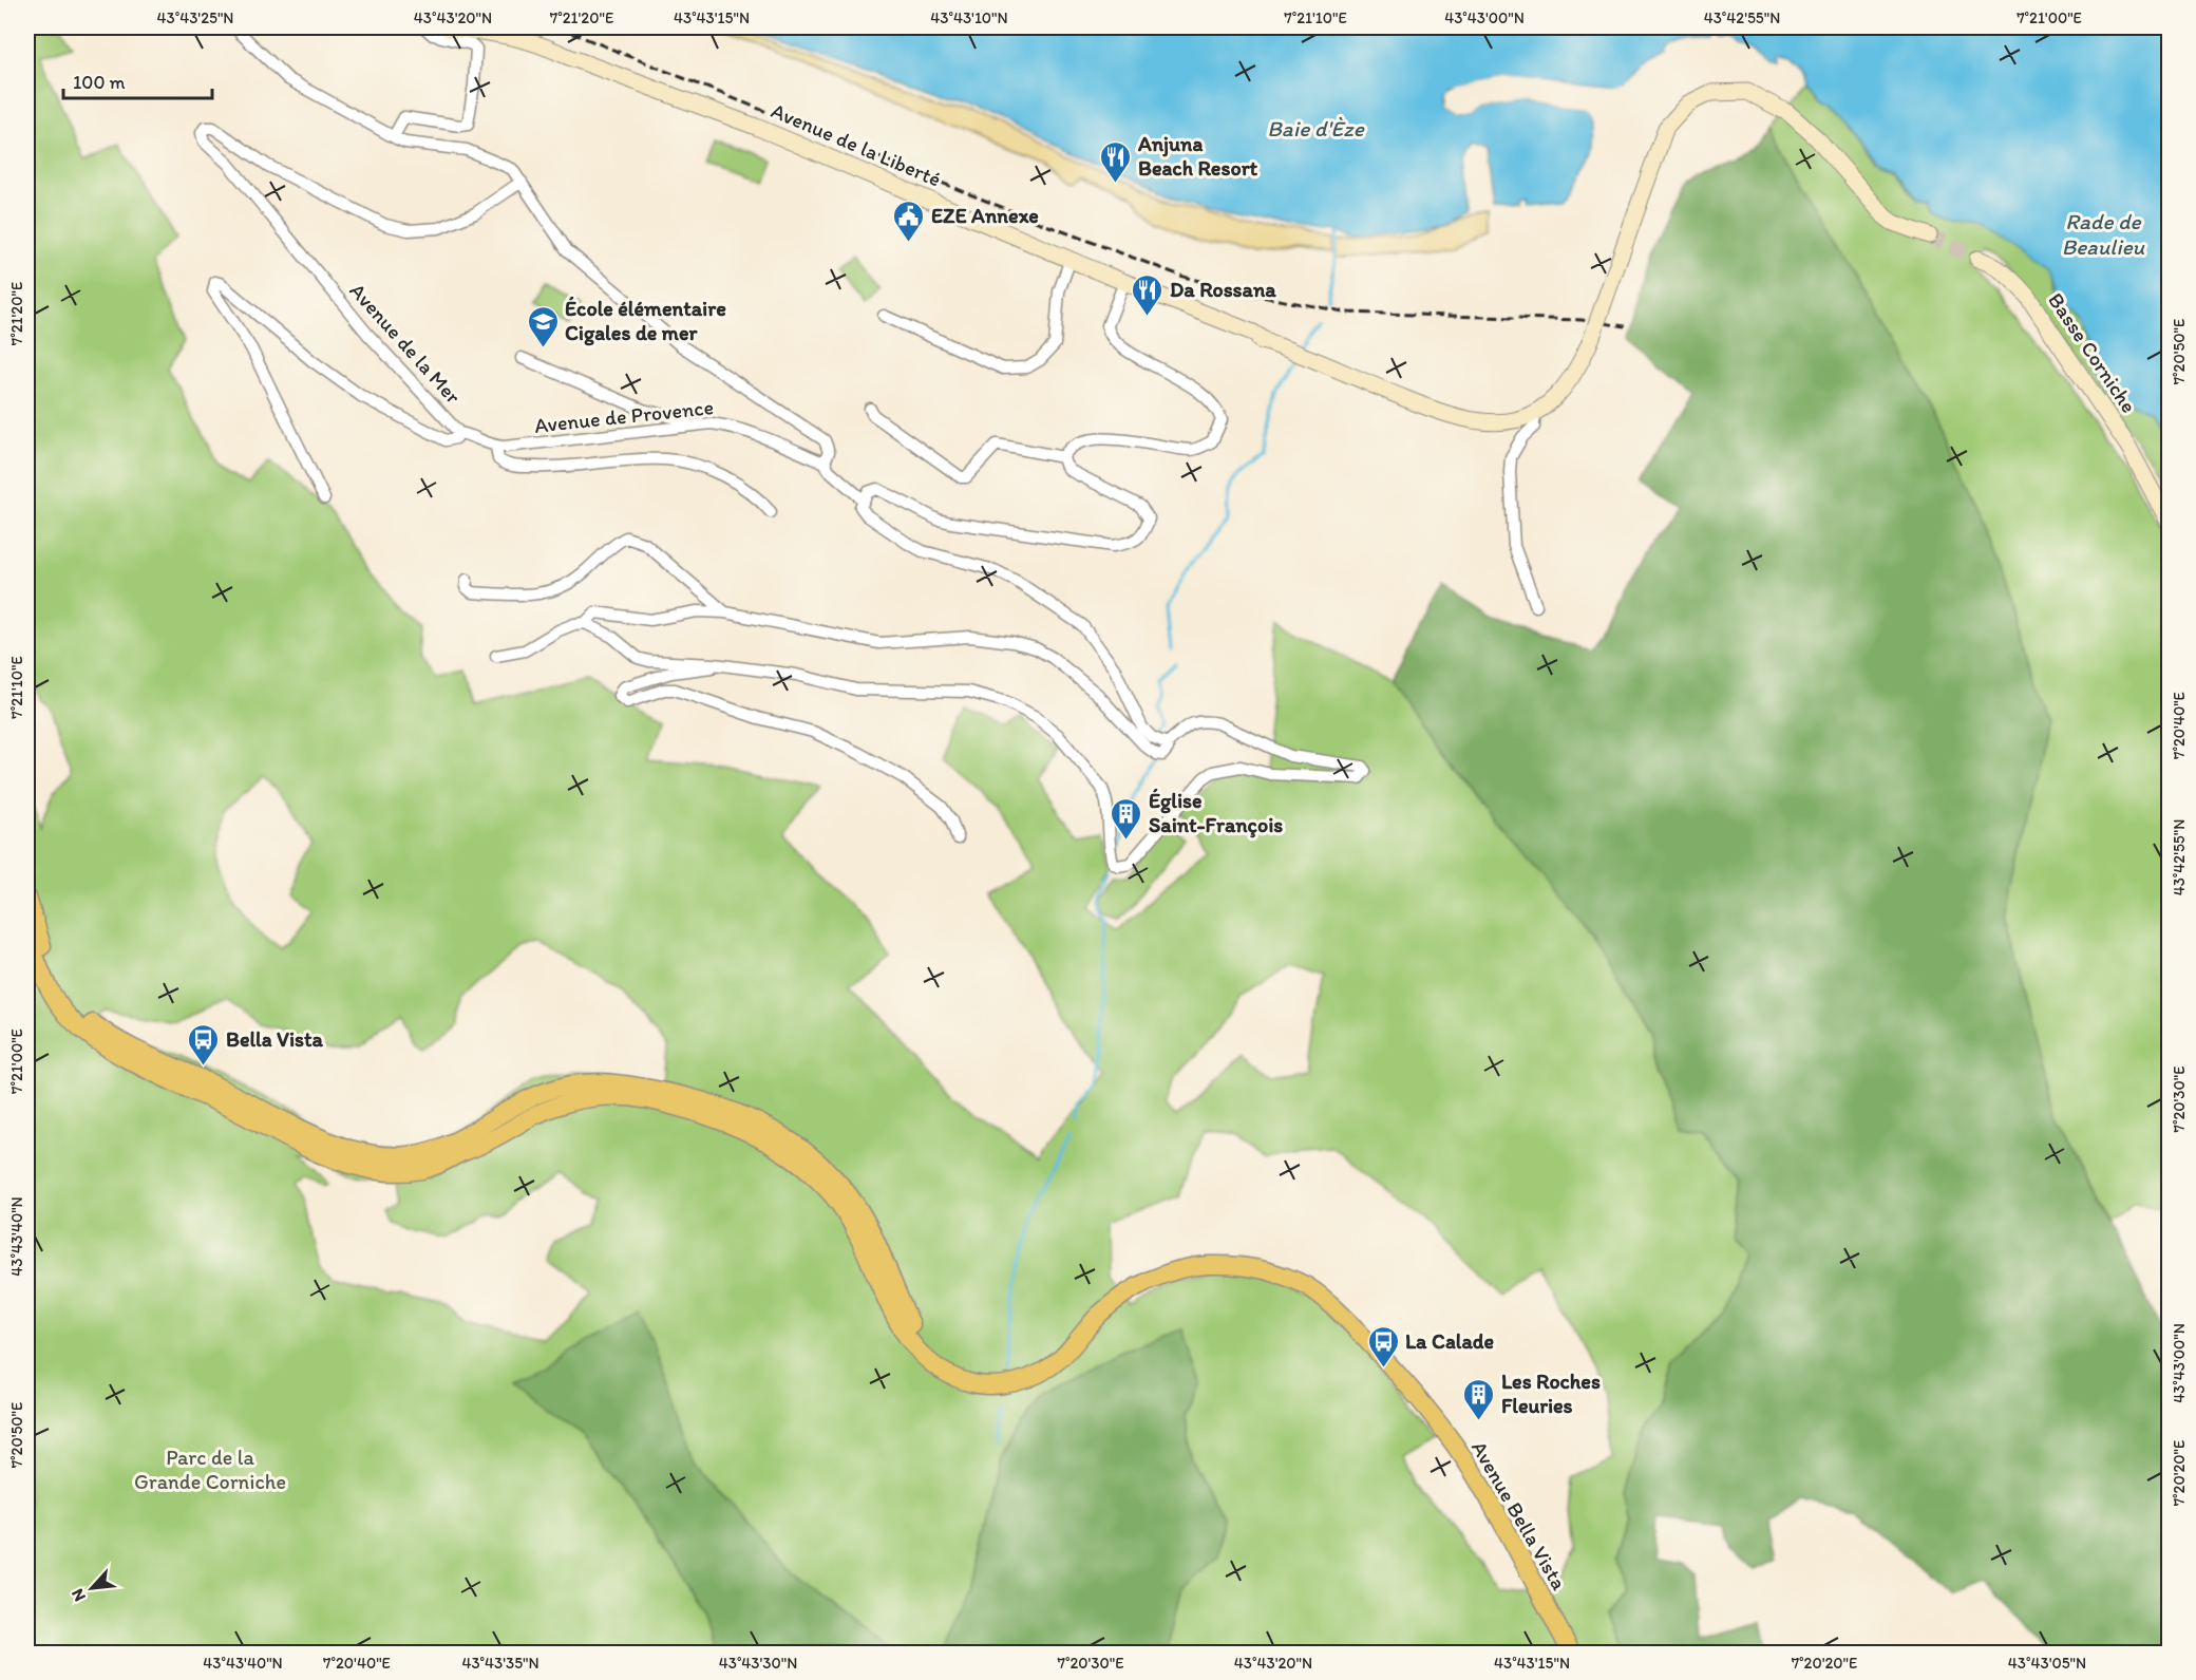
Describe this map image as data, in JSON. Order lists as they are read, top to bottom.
{
  "streets": {
    "main road": ["Avenue de la Liberté", "Basse Corniche", "Avenue Bella Vista"],
    "street": ["Avenue de la Mer", "Avenue de Provence"]
  },
  "crossings": [
    ["Avenue de la Mer", "Avenue de Provence"]
  ],
  "water": ["Baie d'Èze", "Rade de Beaulieu"],
  "parks": ["Parc de la Grande Corniche"],
  "places": {
    "restaurant": ["Anjuna Beach Resort", "Da Rossana"],
    "public building": ["EZE Annexe"],
    "school or university": ["École élémentaire Cigales de mer"],
    "building": ["Église Saint-François", "Les Roches Fleuries"],
    "bus stop": ["Bella Vista", "La Calade"]
  },
  "scale_bar": "100 m",
  "north": "bottom left",
  "coordinates": [
    "43°43'25\"N",
    "43°43'20\"N",
    "7°21'20\"E",
    "43°43'15\"N",
    "43°43'10\"N",
    "7°21'10\"E",
    "43°43'00\"N",
    "43°42'55\"N",
    "7°21'00\"E",
    "7°20'50\"E",
    "7°20'40\"E",
    "7°20'30\"E",
    "43°43'40\"N",
    "7°20'20\"E",
    "43°43'35\"N",
    "43°43'30\"N",
    "43°43'05\"N"
  ]
}
